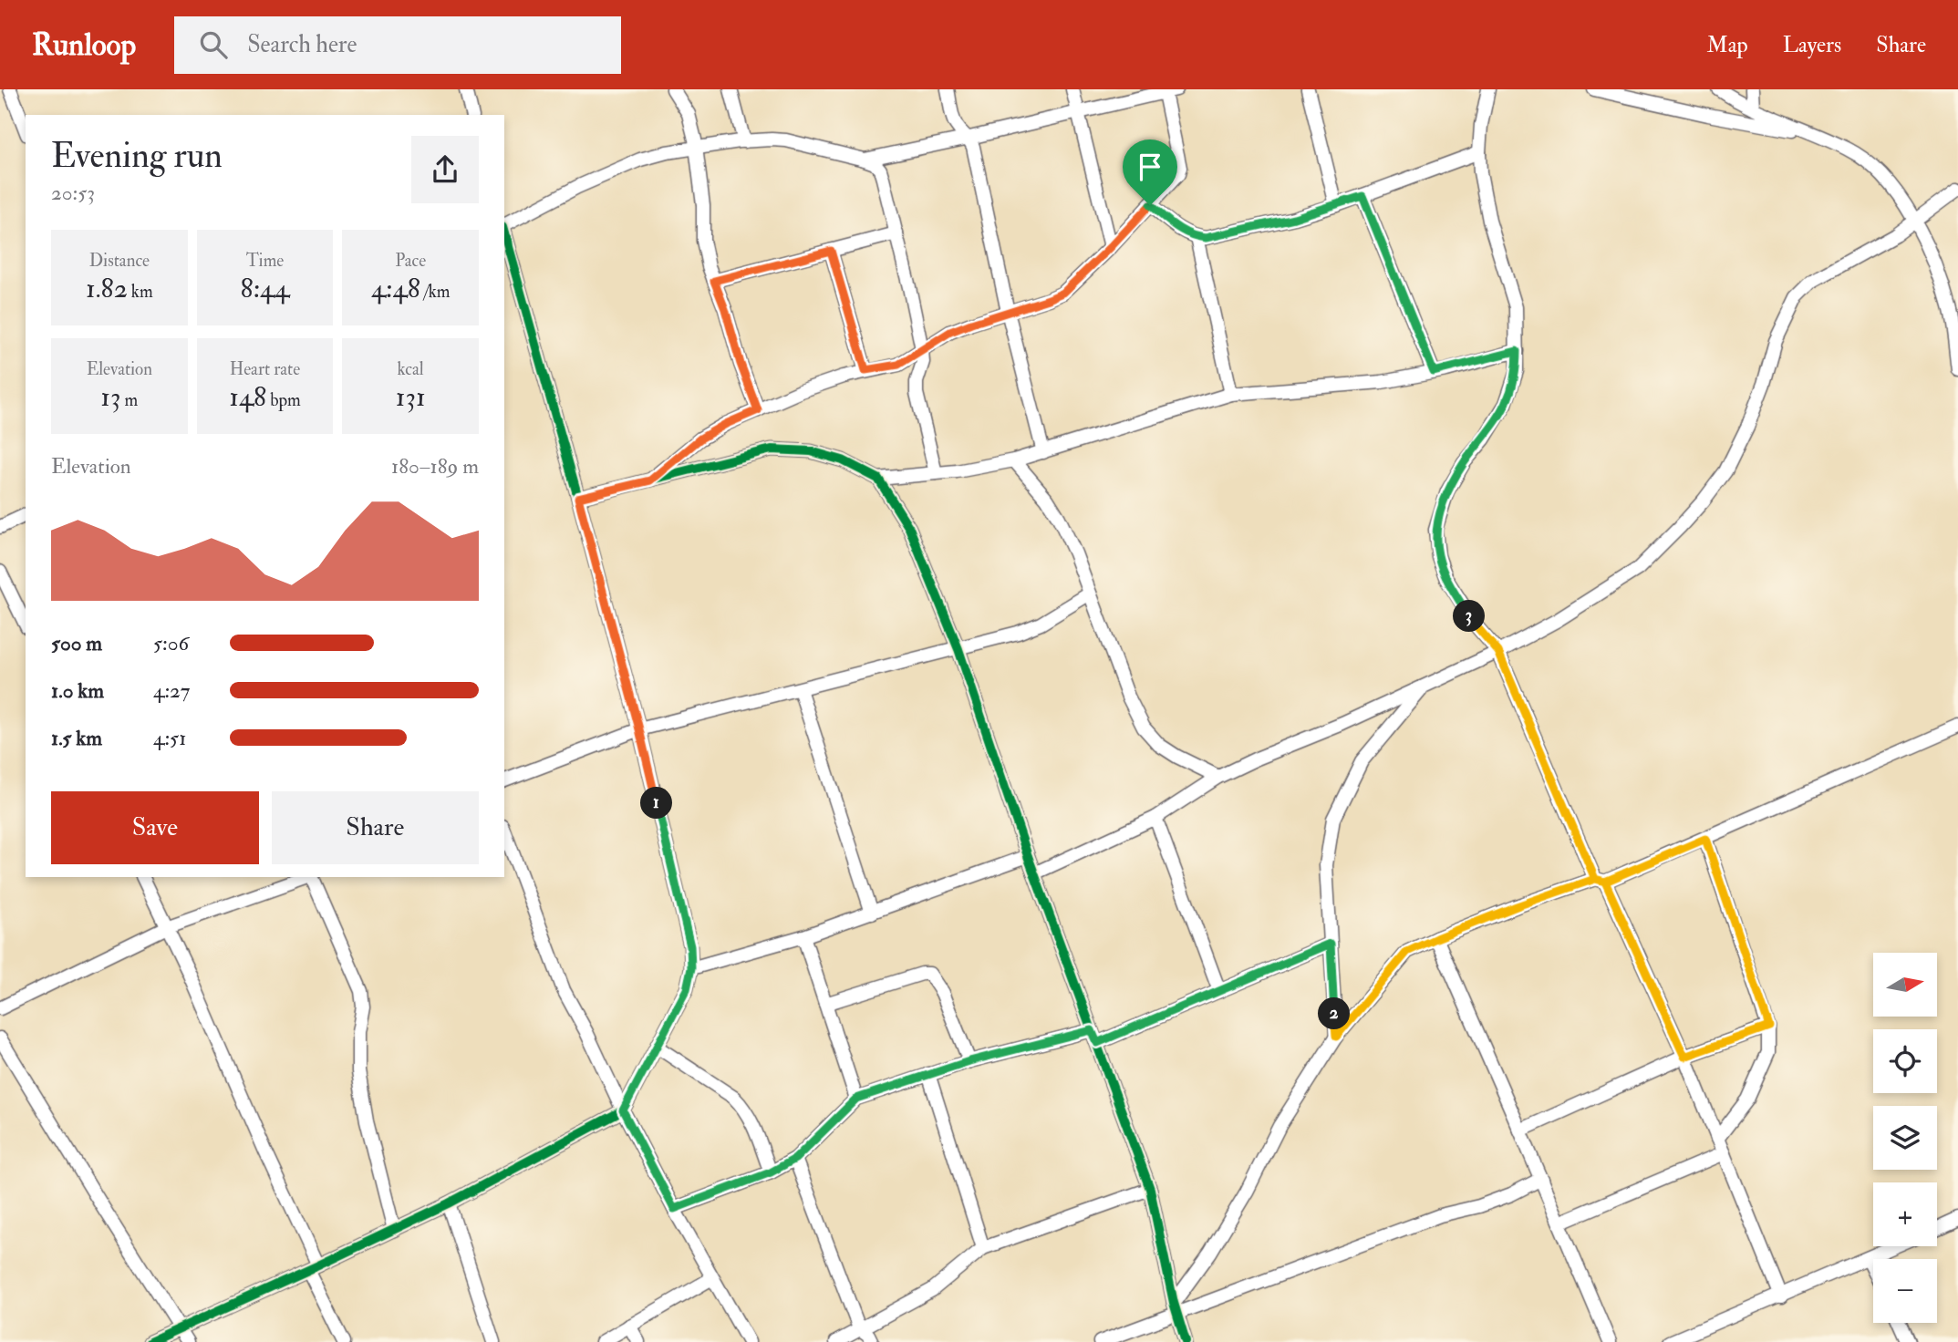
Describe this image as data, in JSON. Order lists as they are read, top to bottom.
{
  "north": "right",
  "page": {
    "header": "Runloop",
    "search": "Search here",
    "nav": ["Map", "Layers", "Share"],
    "heading": ["Evening run", "20:53"],
    "stats": [
      ["Distance", "1.82 km"],
      ["Time", "8:44"],
      ["Pace", "4:48 /km"],
      ["Elevation", "13 m"],
      ["Heart rate", "148 bpm"],
      ["kcal", "131"]
    ],
    "chart": ["Elevation", "180–189 m"],
    "pins": ["3", "1", "2"],
    "list": [
      {
        "name": "500 m",
        "note": "5:06"
      },
      {
        "name": "1.0 km",
        "note": "4:27"
      },
      {
        "name": "1.5 km",
        "note": "4:51"
      }
    ],
    "buttons": ["Save", "Share"],
    "map_buttons": ["+", "−"]
  }
}
